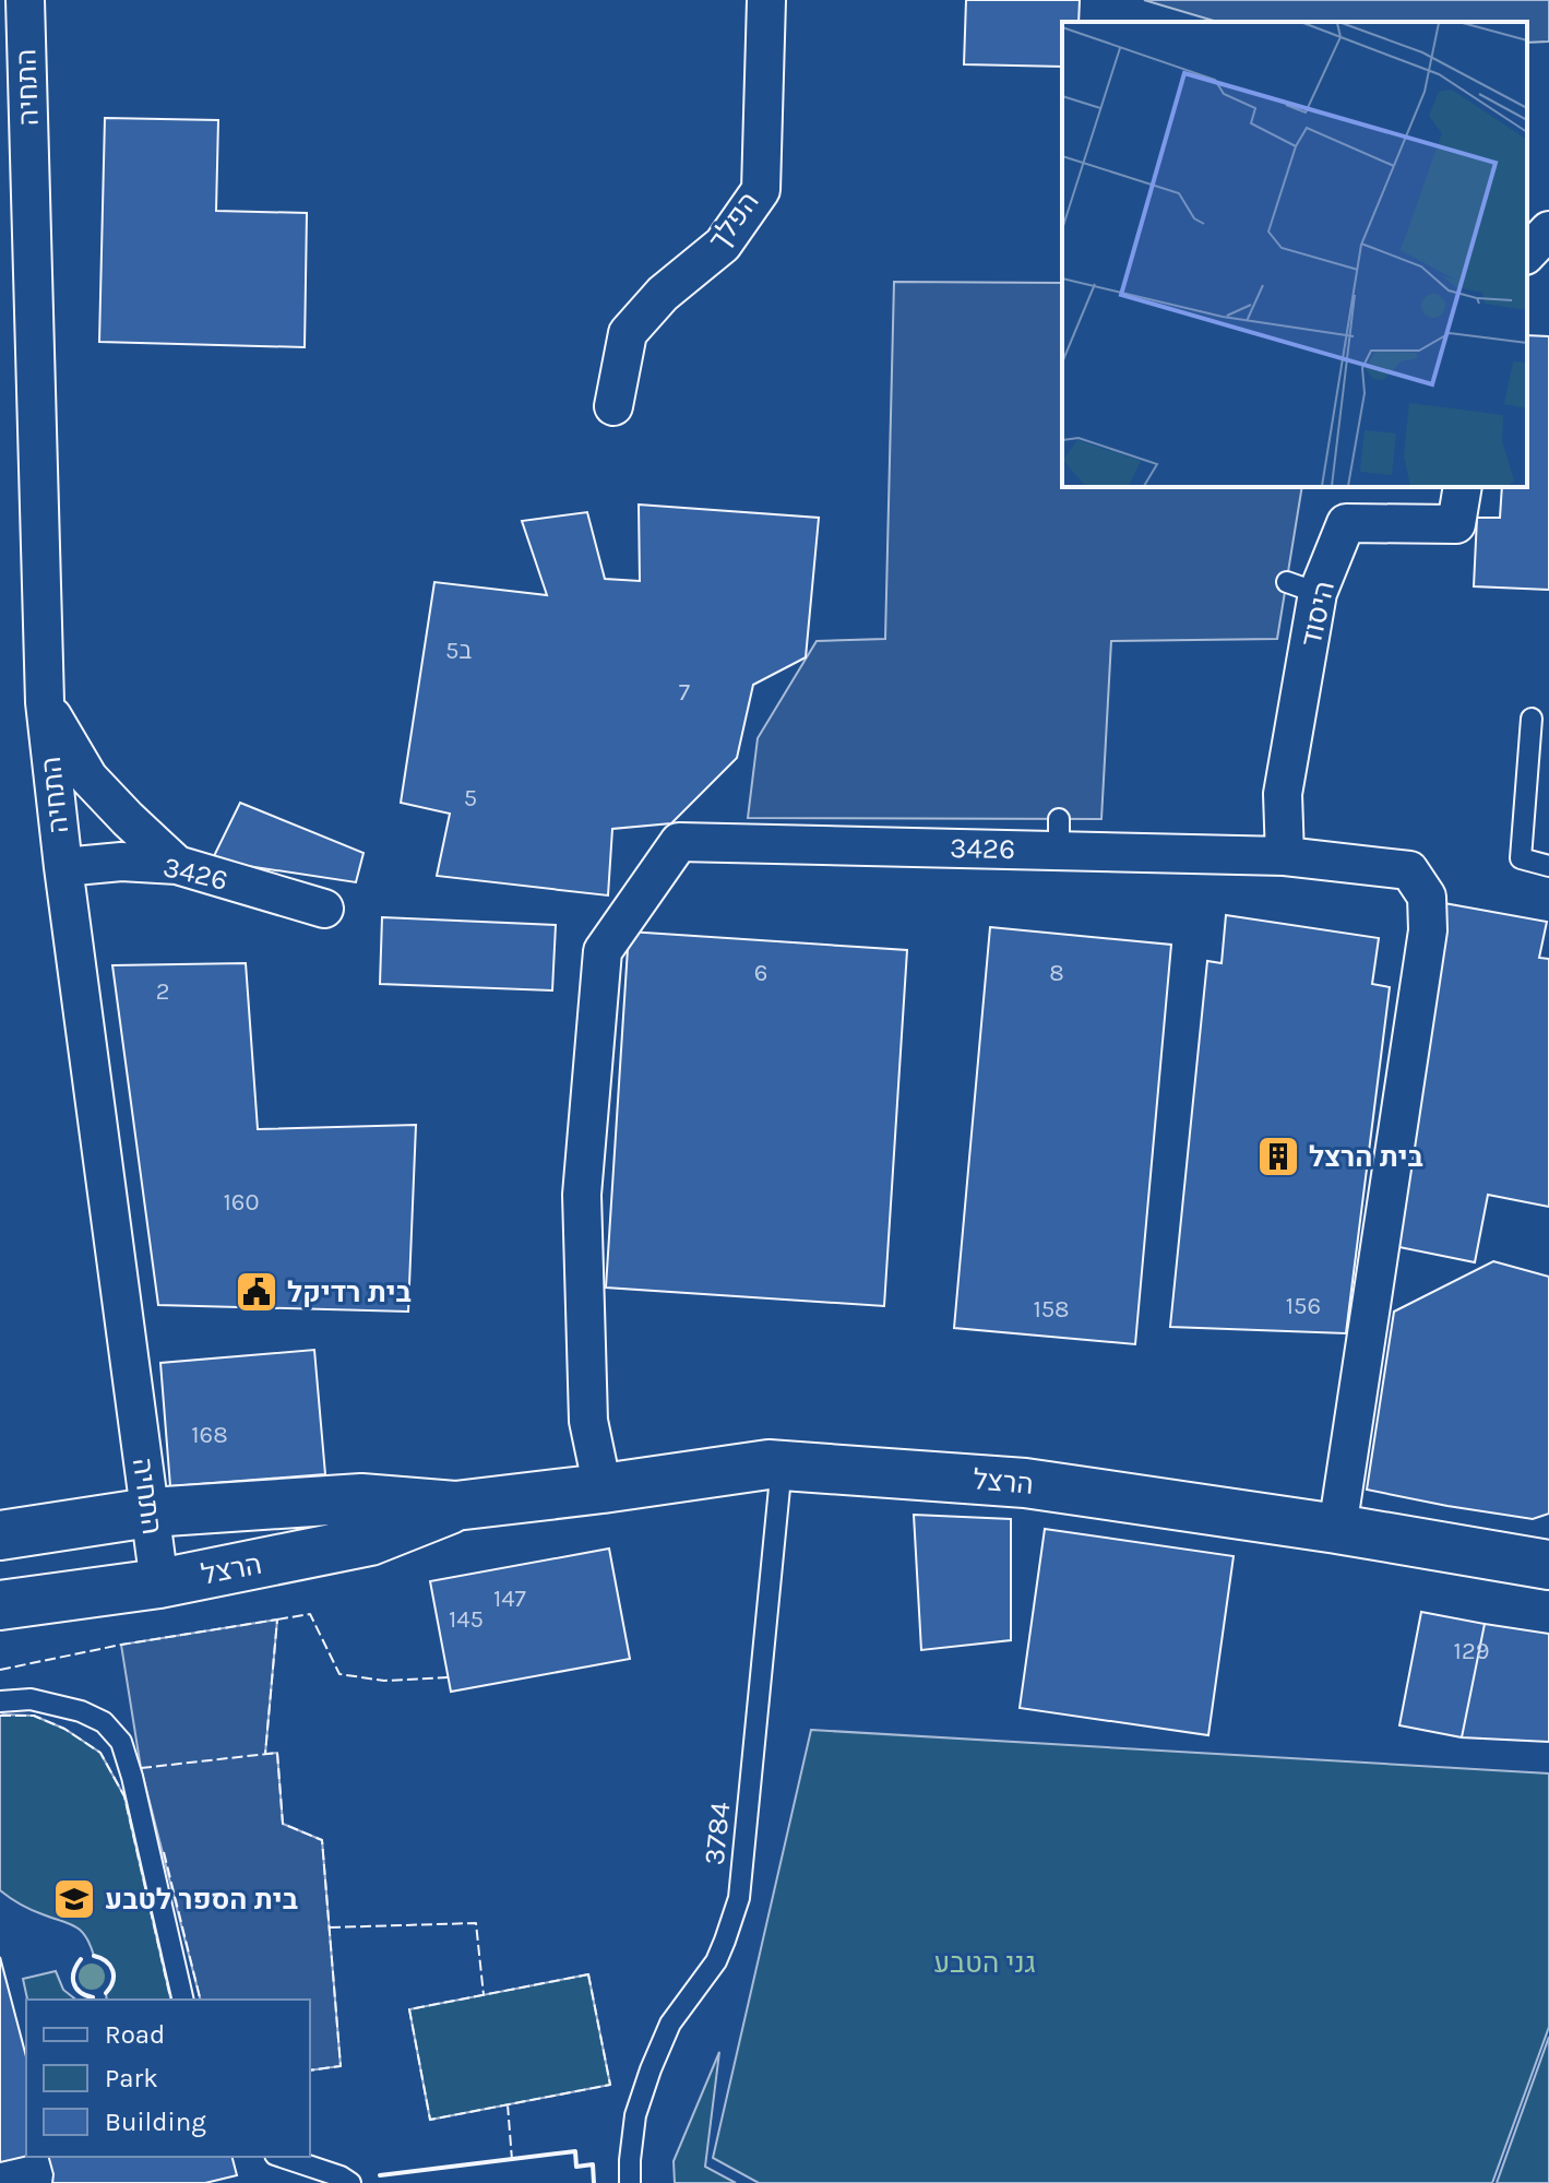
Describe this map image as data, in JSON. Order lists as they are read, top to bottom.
{
  "streets": {
    "street": [
      "התחיה",
      "הפלך",
      "היסוד",
      "3426",
      "הרצל"
    ],
    "lane": ["3784"]
  },
  "crossings": [
    ["התחיה", "3426"],
    ["התחיה", "הרצל"],
    ["היסוד", "3426"],
    ["3426", "הרצל"],
    ["הרצל", "3784"]
  ],
  "parks": ["גני הטבע"],
  "places": {
    "building": ["בית הרצל"],
    "public building": ["בית רדיקל"],
    "school or university": ["בית הספר לטבע"]
  },
  "house_numbers": [
    "5ב",
    "7",
    "5",
    "6",
    "8",
    "2",
    "160",
    "156",
    "158",
    "168",
    "147",
    "145",
    "129"
  ],
  "legend": ["Road", "Park", "Building"]
}
